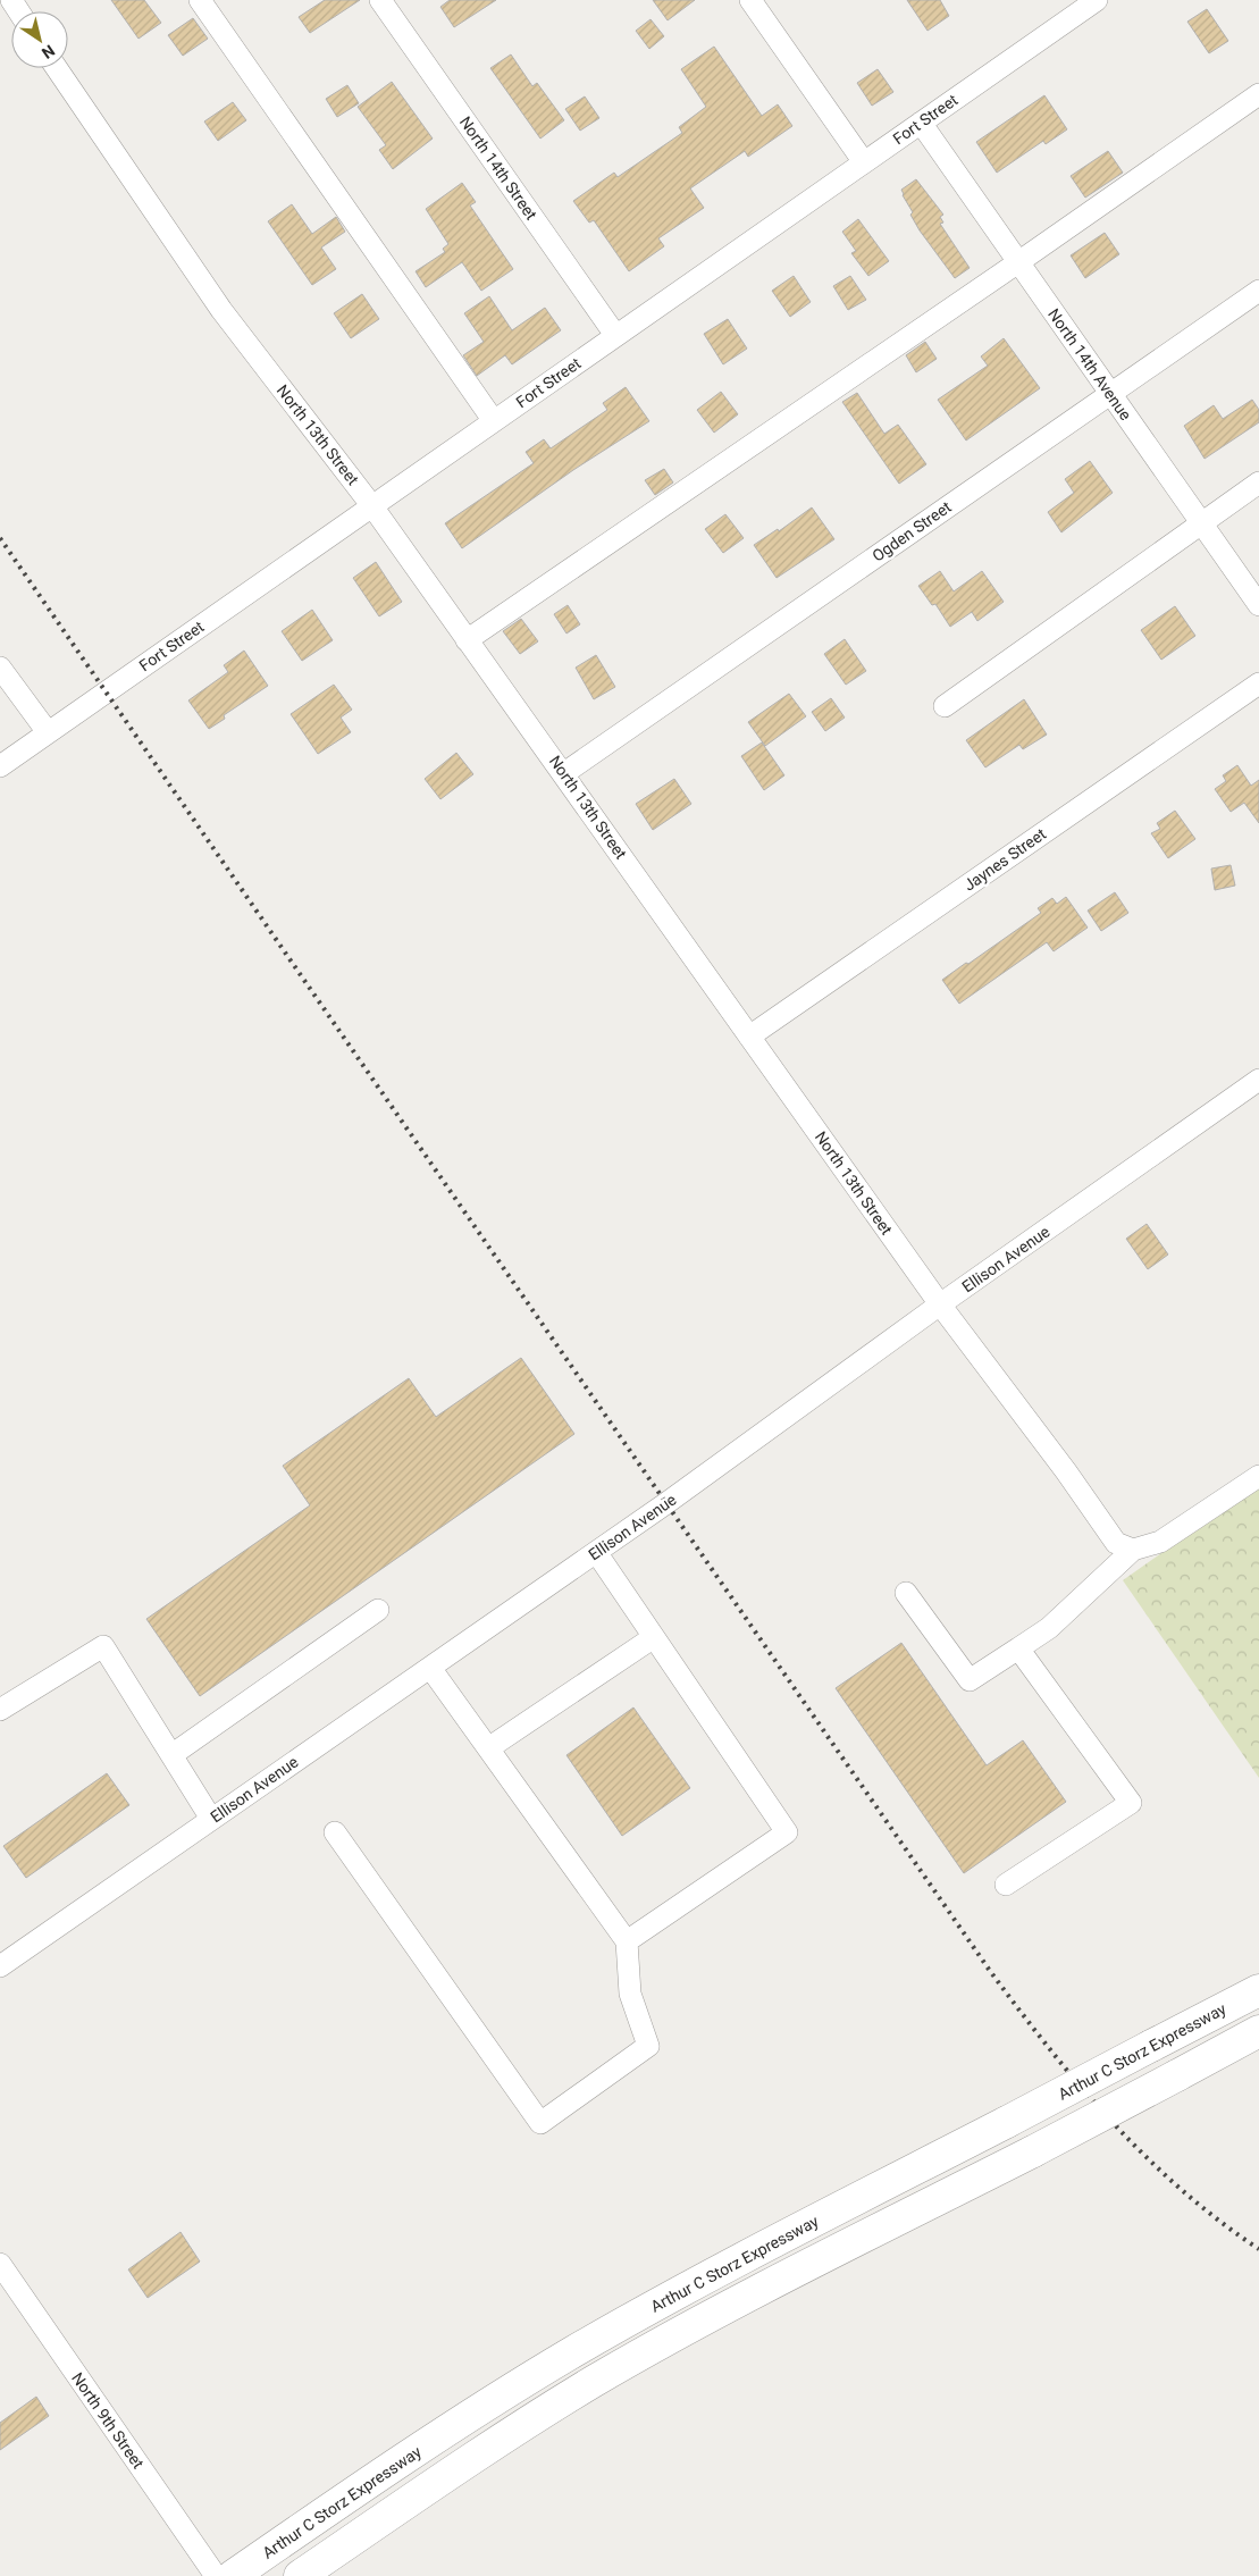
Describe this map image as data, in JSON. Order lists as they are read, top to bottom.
{
  "streets": {
    "highway": ["Arthur C Storz Expressway"],
    "street": [
      "Fort Street",
      "North 14th Street",
      "North 14th Avenue",
      "North 13th Street",
      "Ogden Street",
      "Jaynes Street",
      "Ellison Avenue",
      "North 9th Street"
    ]
  },
  "crossings": [
    ["Fort Street", "North 14th Street"],
    ["Fort Street", "North 14th Avenue"],
    ["Fort Street", "North 13th Street"],
    ["North 14th Avenue", "Ogden Street"],
    ["North 13th Street", "Ogden Street"],
    ["North 13th Street", "Jaynes Street"],
    ["North 13th Street", "Ellison Avenue"]
  ],
  "north": "bottom right"
}
